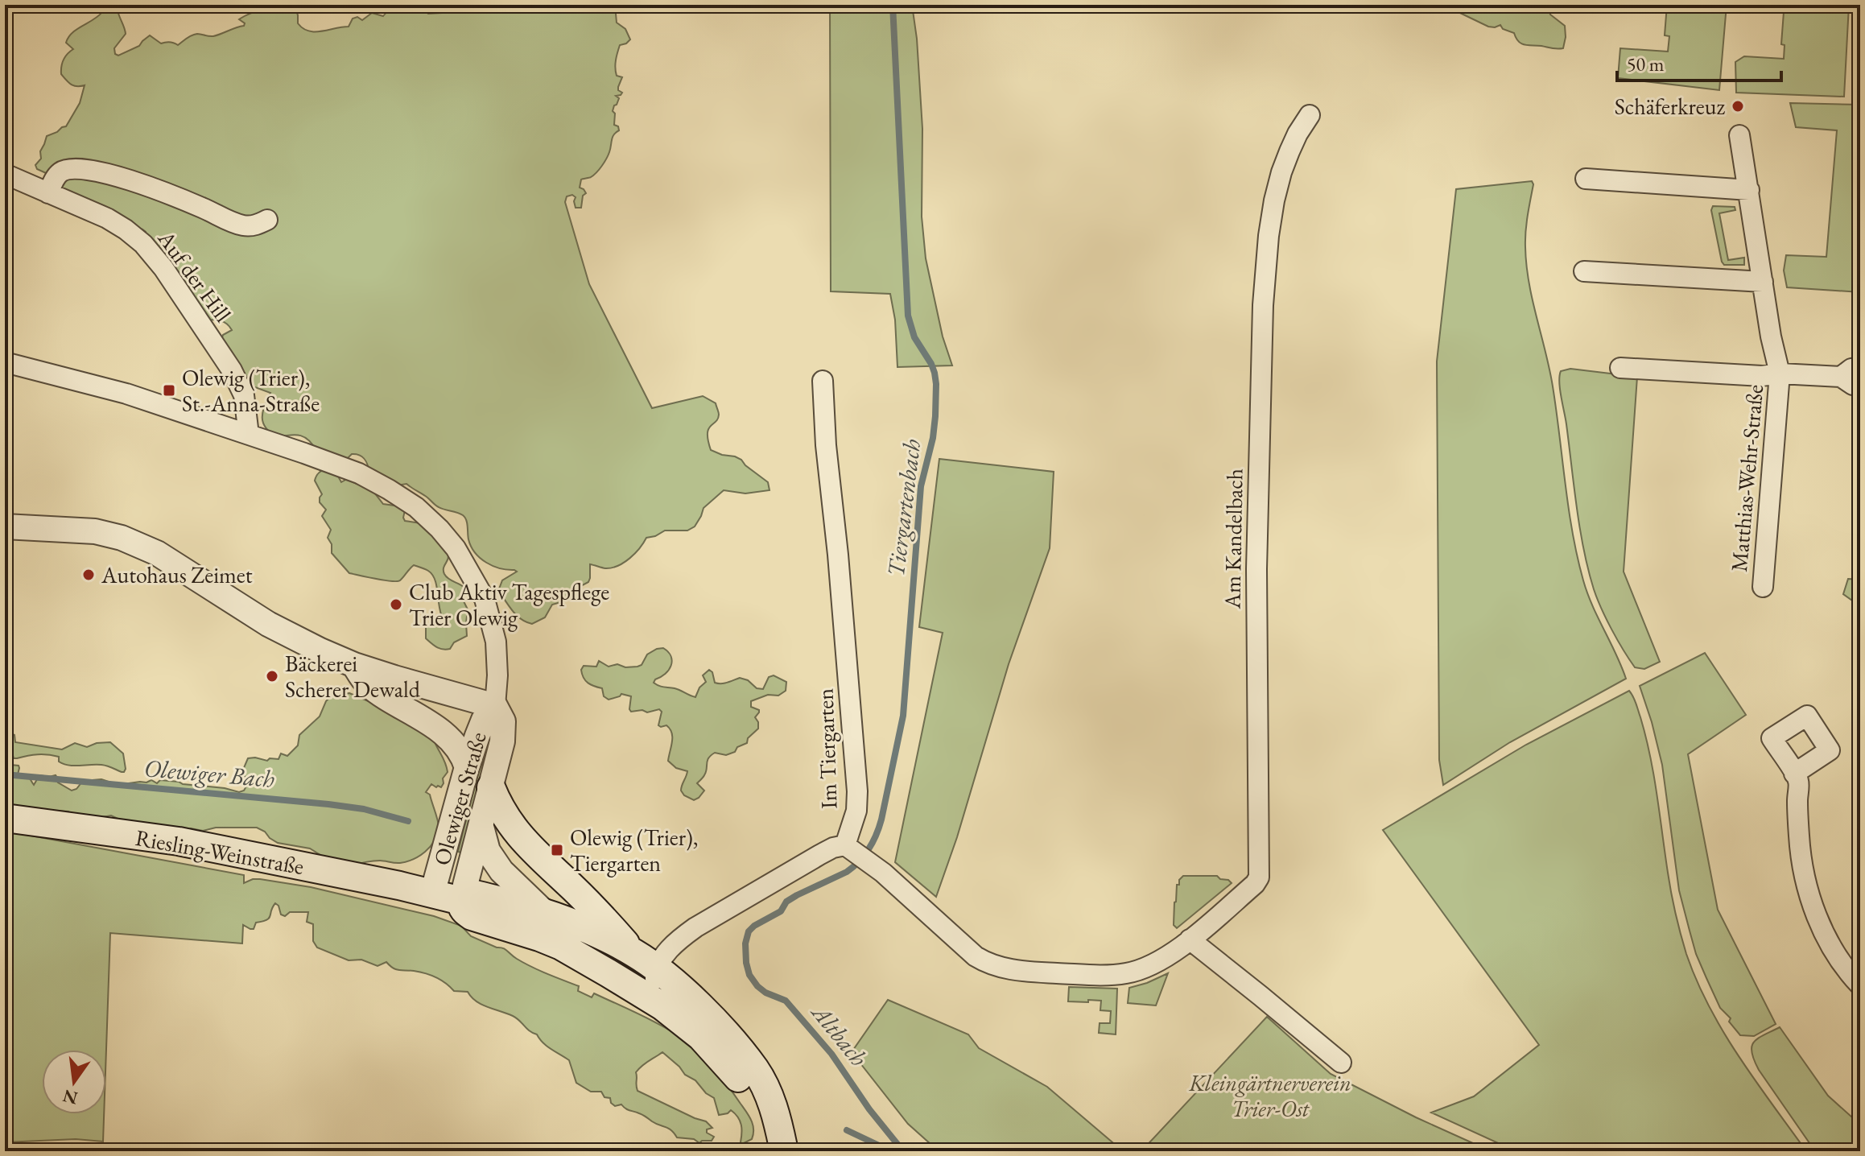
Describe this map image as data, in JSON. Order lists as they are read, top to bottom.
{
  "streets": {
    "main road": ["Olewiger Straße", "Riesling-Weinstraße"],
    "street": [
      "Auf der Hill",
      "Matthias-Wehr-Straße",
      "Am Kandelbach",
      "Im Tiergarten"
    ]
  },
  "crossings": [
    ["Am Kandelbach", "Im Tiergarten"],
    ["Olewiger Straße", "Riesling-Weinstraße"]
  ],
  "water": ["Tiergartenbach", "Olewiger Bach", "Altbach"],
  "parks": ["Kleingärtnerverein Trier-Ost"],
  "places": {
    "other": [
      "Schäferkreuz",
      "Autohaus Zeimet",
      "Club Aktiv Tagespflege Trier Olewig",
      "Bäckerei Scherer Dewald"
    ],
    "transit": ["Olewig (Trier), St.-Anna-Straße", "Olewig (Trier), Tiergarten"]
  },
  "scale_bar": "50 m",
  "north": "bottom"
}
